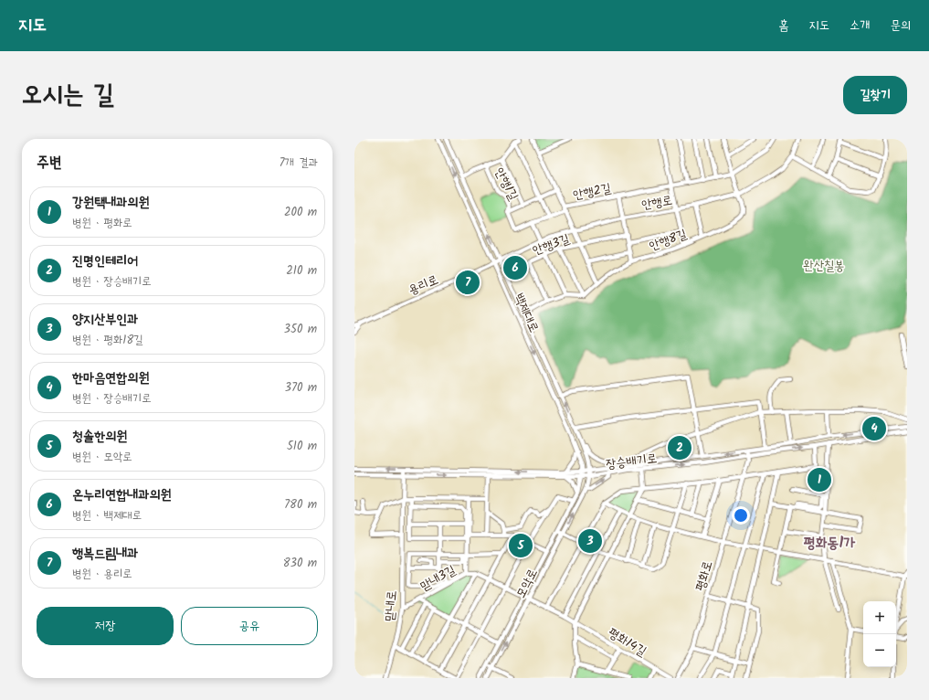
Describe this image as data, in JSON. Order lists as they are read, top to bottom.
{
  "streets": {
    "street": [
      "안행1길",
      "안행2길",
      "안행로",
      "안행8길",
      "안행3길",
      "용리로",
      "백제대로",
      "장승배기로",
      "평화로",
      "맏내3길",
      "모악로",
      "맏내로",
      "평화14길"
    ]
  },
  "crossings": [
    ["안행1길", "안행2길"],
    ["안행2길", "안행로"],
    ["안행2길", "안행3길"],
    ["안행로", "안행8길"],
    ["안행로", "안행3길"],
    ["안행로", "용리로"],
    ["안행로", "백제대로"],
    ["안행8길", "안행3길"],
    ["용리로", "백제대로"],
    ["백제대로", "장승배기로"],
    ["백제대로", "모악로"],
    ["장승배기로", "평화로"],
    ["장승배기로", "모악로"],
    ["장승배기로", "맏내로"],
    ["맏내3길", "모악로"],
    ["맏내3길", "맏내로"],
    ["맏내3길", "평화14길"],
    ["모악로", "평화14길"]
  ],
  "districts": ["평화동1가"],
  "parks": ["완산칠봉"],
  "page": {
    "header": "지도",
    "nav": [
      "홈",
      "지도",
      "소개",
      "문의"
    ],
    "title": "오시는 길",
    "buttons": [
      "길찾기",
      ["저장", "공유"]
    ],
    "heading": ["주변", "7개 결과"],
    "list": [
      {
        "mark": "1",
        "name": "강원택내과의원",
        "note": "병원 · 평화로",
        "value": "200 m"
      },
      {
        "mark": "2",
        "name": "진명인테리어",
        "note": "병원 · 장승배기로",
        "value": "210 m"
      },
      {
        "mark": "3",
        "name": "양지산부인과",
        "note": "병원 · 평화18길",
        "value": "350 m"
      },
      {
        "mark": "4",
        "name": "한마음연합의원",
        "note": "병원 · 장승배기로",
        "value": "370 m"
      },
      {
        "mark": "5",
        "name": "청솔한의원",
        "note": "병원 · 모악로",
        "value": "510 m"
      },
      {
        "mark": "6",
        "name": "온누리연합내과의원",
        "note": "병원 · 백제대로",
        "value": "780 m"
      },
      {
        "mark": "7",
        "name": "행복드림내과",
        "note": "병원 · 용리로",
        "value": "830 m"
      }
    ],
    "pins": [
      "6",
      "7",
      "4",
      "2",
      "1",
      "3",
      "5"
    ],
    "map_buttons": ["+", "−"]
  }
}
